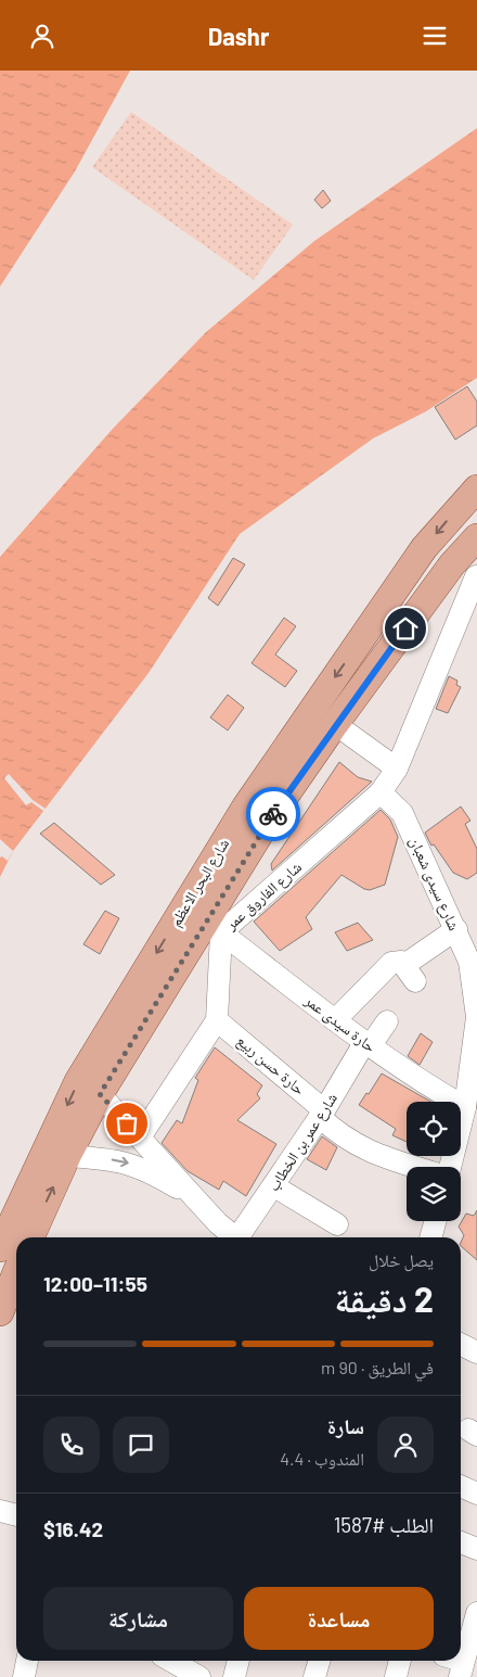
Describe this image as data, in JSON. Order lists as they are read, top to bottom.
{
  "streets": {
    "main road": ["شارع البحر الاعظم"],
    "street": [
      "شارع سيدى شعبان",
      "شارع الفاروق عمر",
      "حارة سيدى عمر",
      "حارة حسن ربيع",
      "شارع عمر بن الخطاب"
    ]
  },
  "crossings": [
    ["شارع سيدى شعبان", "شارع الفاروق عمر"],
    ["شارع سيدى شعبان", "حارة سيدى عمر"],
    ["شارع الفاروق عمر", "حارة سيدى عمر"],
    ["شارع الفاروق عمر", "حارة حسن ربيع"],
    ["حارة سيدى عمر", "شارع عمر بن الخطاب"],
    ["حارة حسن ربيع", "شارع عمر بن الخطاب"]
  ],
  "page": {
    "header": "Dashr",
    "heading": ["2 دقيقة", "يصل خلال", "11:55–12:00"],
    "panel": [
      "سارة",
      "المندوب · 4.4",
      "الطلب #1587",
      "$16.42"
    ],
    "bar": "في الطريق · 90 m",
    "buttons": ["مساعدة", "مشاركة"]
  }
}
